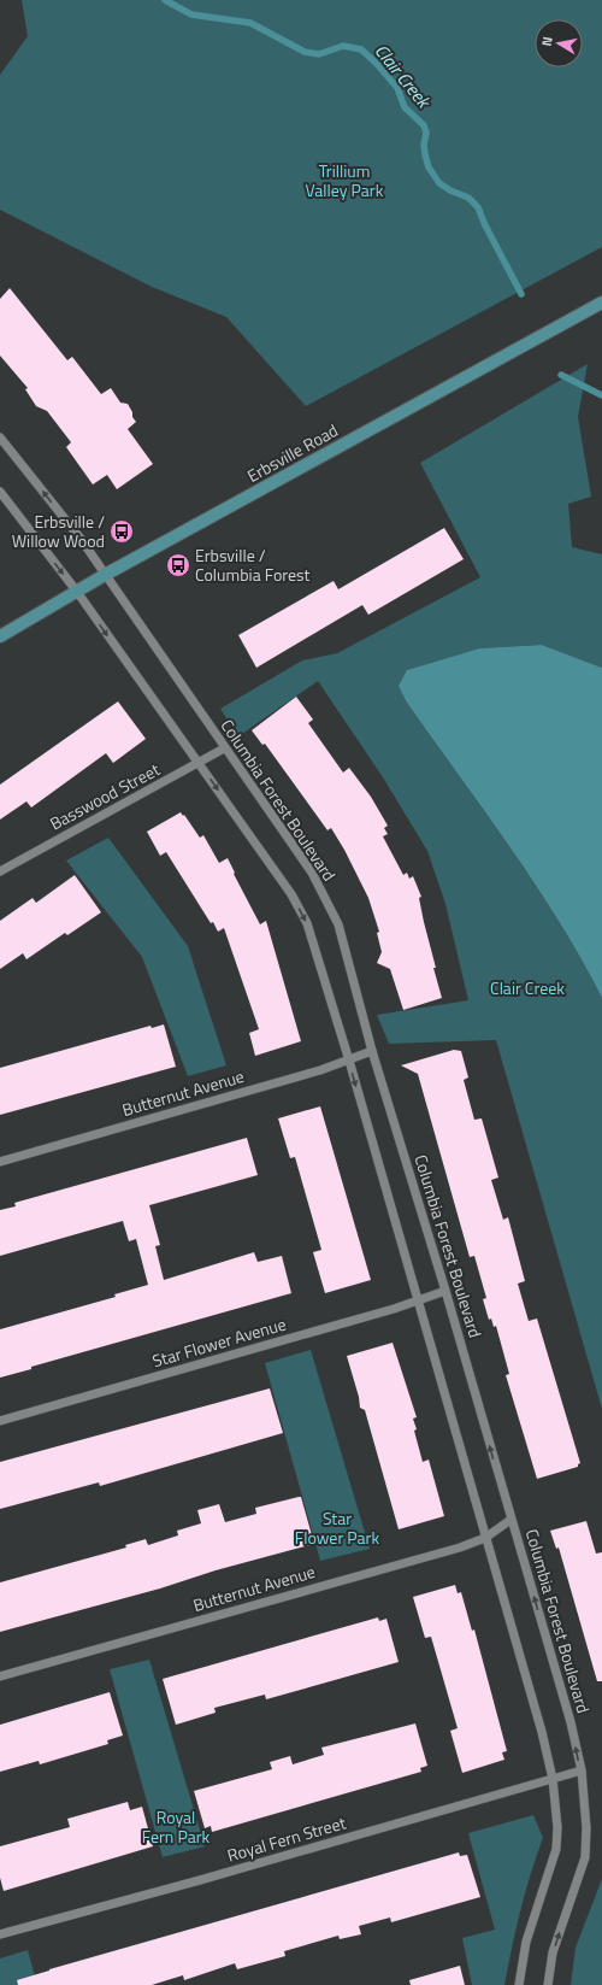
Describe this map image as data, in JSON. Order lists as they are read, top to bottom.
{
  "streets": {
    "main road": ["Erbsville Road"],
    "street": [
      "Basswood Street",
      "Columbia Forest Boulevard",
      "Butternut Avenue",
      "Star Flower Avenue",
      "Royal Fern Street"
    ]
  },
  "crossings": [
    ["Erbsville Road", "Columbia Forest Boulevard"],
    ["Basswood Street", "Columbia Forest Boulevard"],
    ["Columbia Forest Boulevard", "Butternut Avenue"],
    ["Columbia Forest Boulevard", "Star Flower Avenue"],
    ["Columbia Forest Boulevard", "Royal Fern Street"]
  ],
  "water": ["Clair Creek"],
  "parks": [
    "Trillium Valley Park",
    "Clair Creek",
    "Star Flower Park",
    "Royal Fern Park"
  ],
  "places": {
    "bus stop": ["Erbsville / Willow Wood", "Erbsville / Columbia Forest"]
  },
  "north": "left"
}
